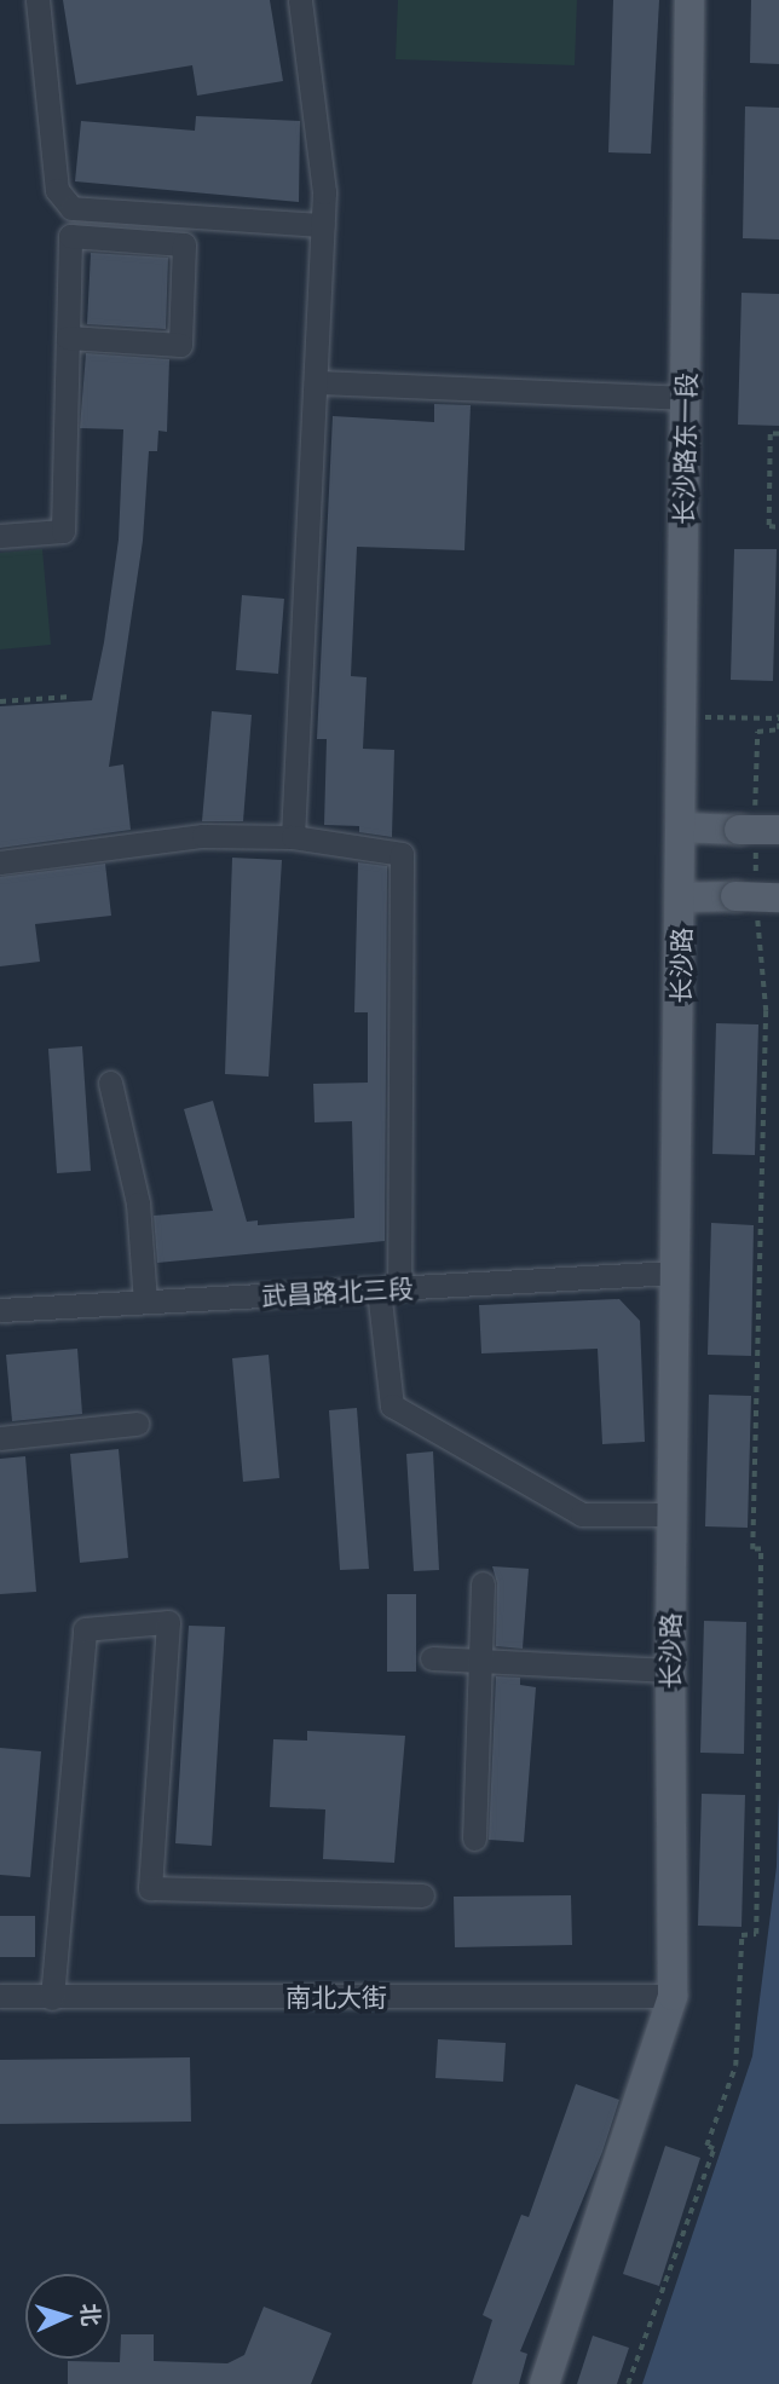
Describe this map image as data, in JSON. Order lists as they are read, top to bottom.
{
  "streets": {
    "main road": ["长沙路东一段", "长沙路"],
    "street": ["武昌路北三段", "南北大街"]
  },
  "crossings": [
    ["长沙路东一段", "长沙路"],
    ["长沙路", "武昌路北三段"],
    ["长沙路", "南北大街"]
  ],
  "north": "right"
}
